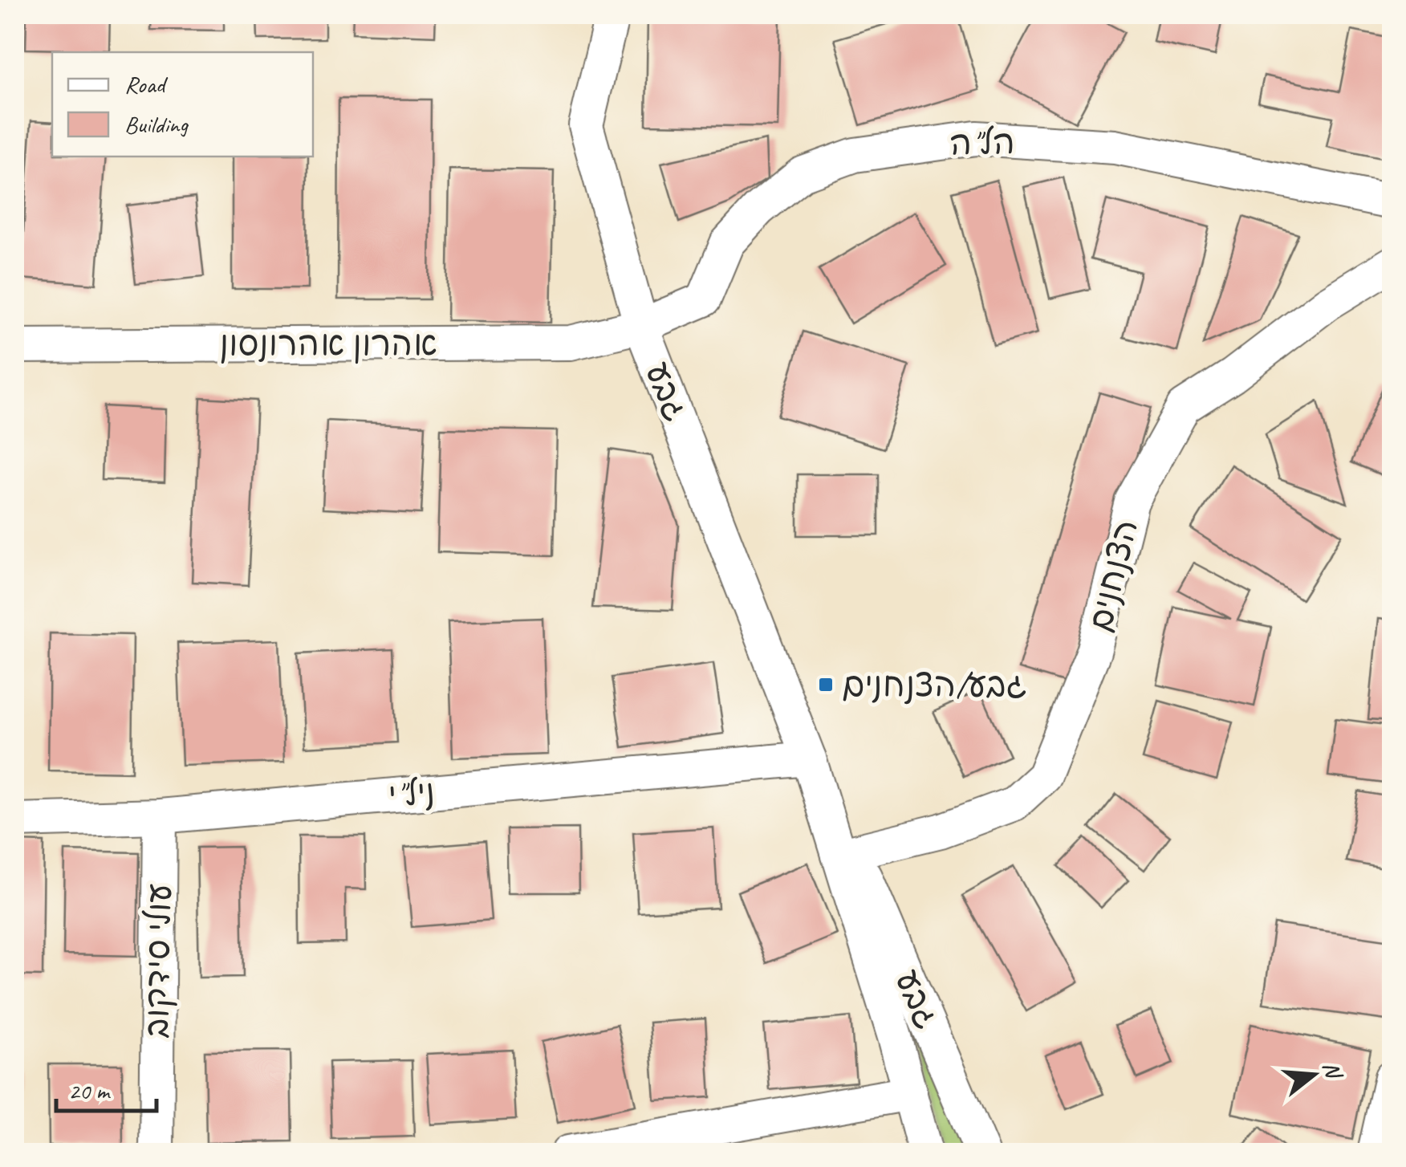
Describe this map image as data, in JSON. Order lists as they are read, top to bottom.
{
  "streets": {
    "street": [
      "הל\"ה",
      "אהרון אהרונסון",
      "גבע",
      "הצנחנים",
      "ניל\"י",
      "עולי סידקוב"
    ]
  },
  "crossings": [
    ["הל\"ה", "אהרון אהרונסון"],
    ["הל\"ה", "גבע"],
    ["אהרון אהרונסון", "גבע"],
    ["גבע", "הצנחנים"],
    ["גבע", "ניל\"י"],
    ["ניל\"י", "עולי סידקוב"]
  ],
  "places": {
    "transit": ["גבע/הצנחנים"]
  },
  "legend": ["Road", "Building"],
  "scale_bar": "20 m",
  "north": "right"
}
